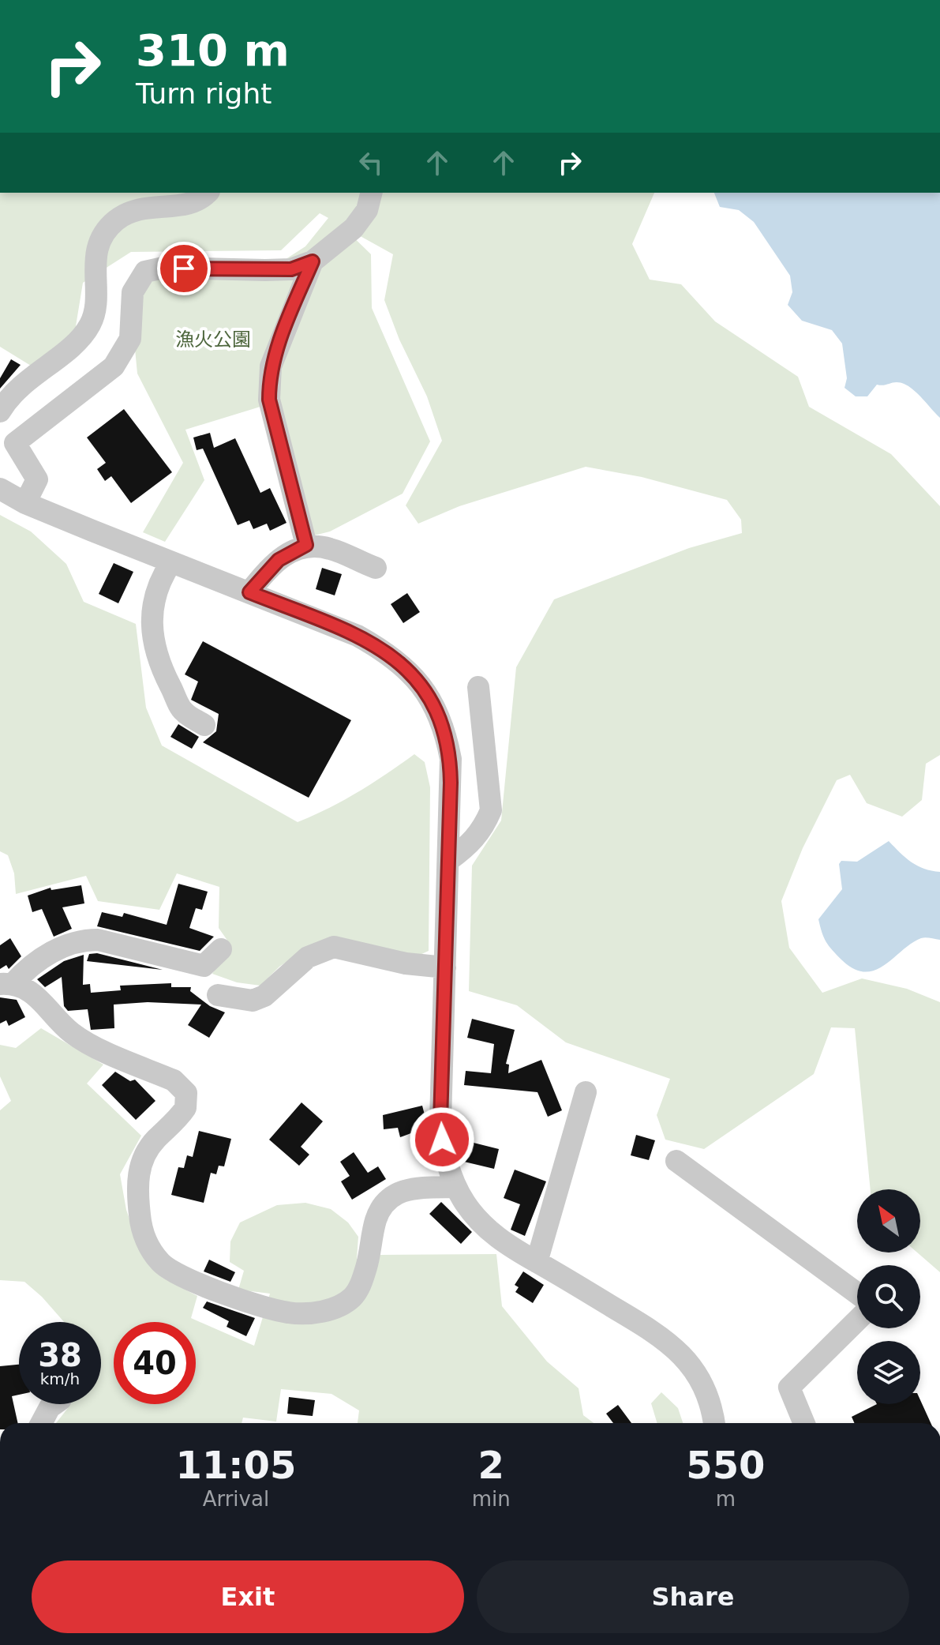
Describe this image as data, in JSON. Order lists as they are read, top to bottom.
{
  "parks": ["漁火公園"],
  "north": "top left",
  "page": {
    "turn": ["310 m", "Turn right"],
    "speed": "38 km/h",
    "limit": "40",
    "eta": [
      "11:05",
      "Arrival",
      "2",
      "min",
      "550",
      "m"
    ],
    "buttons": ["Exit", "Share"]
  }
}
